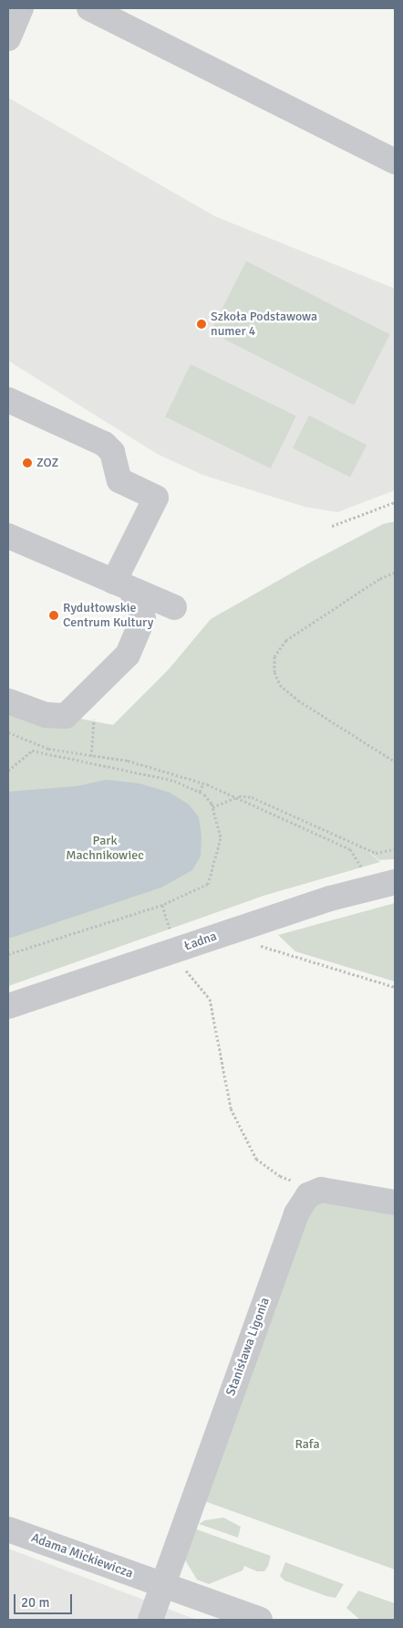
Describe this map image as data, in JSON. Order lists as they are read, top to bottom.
{
  "streets": {
    "street": ["Ładna", "Stanisława Ligonia", "Adama Mickiewicza"]
  },
  "crossings": [
    ["Stanisława Ligonia", "Adama Mickiewicza"]
  ],
  "parks": ["Park Machnikowiec", "Rafa"],
  "places": ["Szkoła Podstawowa numer 4", "ZOZ", "Rydułtowskie Centrum Kultury"],
  "scale_bar": "20 m"
}
